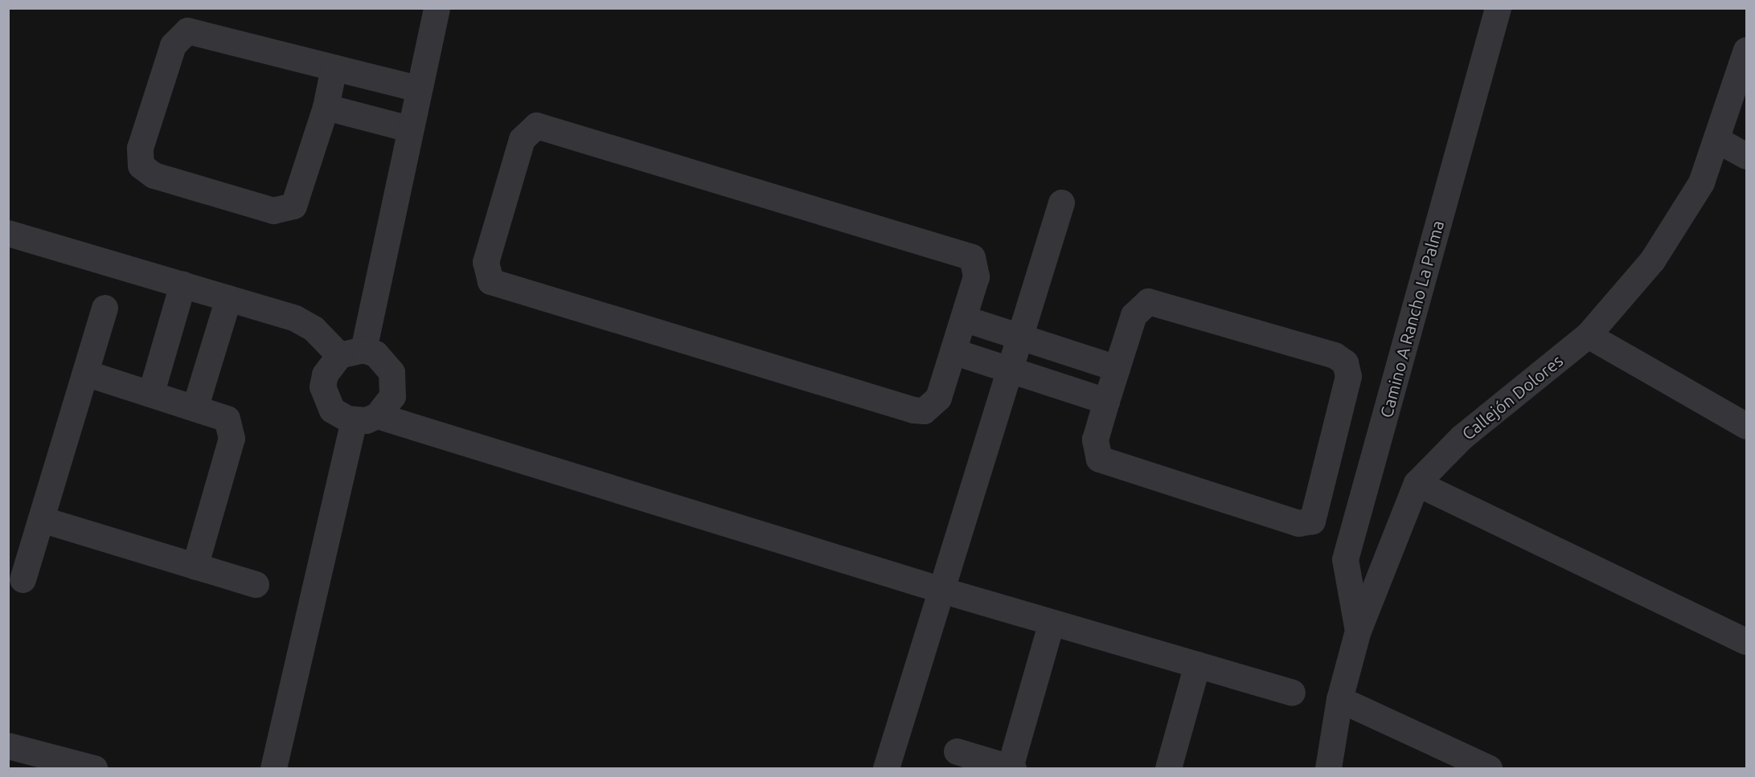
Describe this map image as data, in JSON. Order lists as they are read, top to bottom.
{
  "streets": {
    "street": ["Camino A Rancho La Palma", "Callejón Dolores"]
  },
  "crossings": [
    ["Camino A Rancho La Palma", "Callejón Dolores"]
  ]
}
